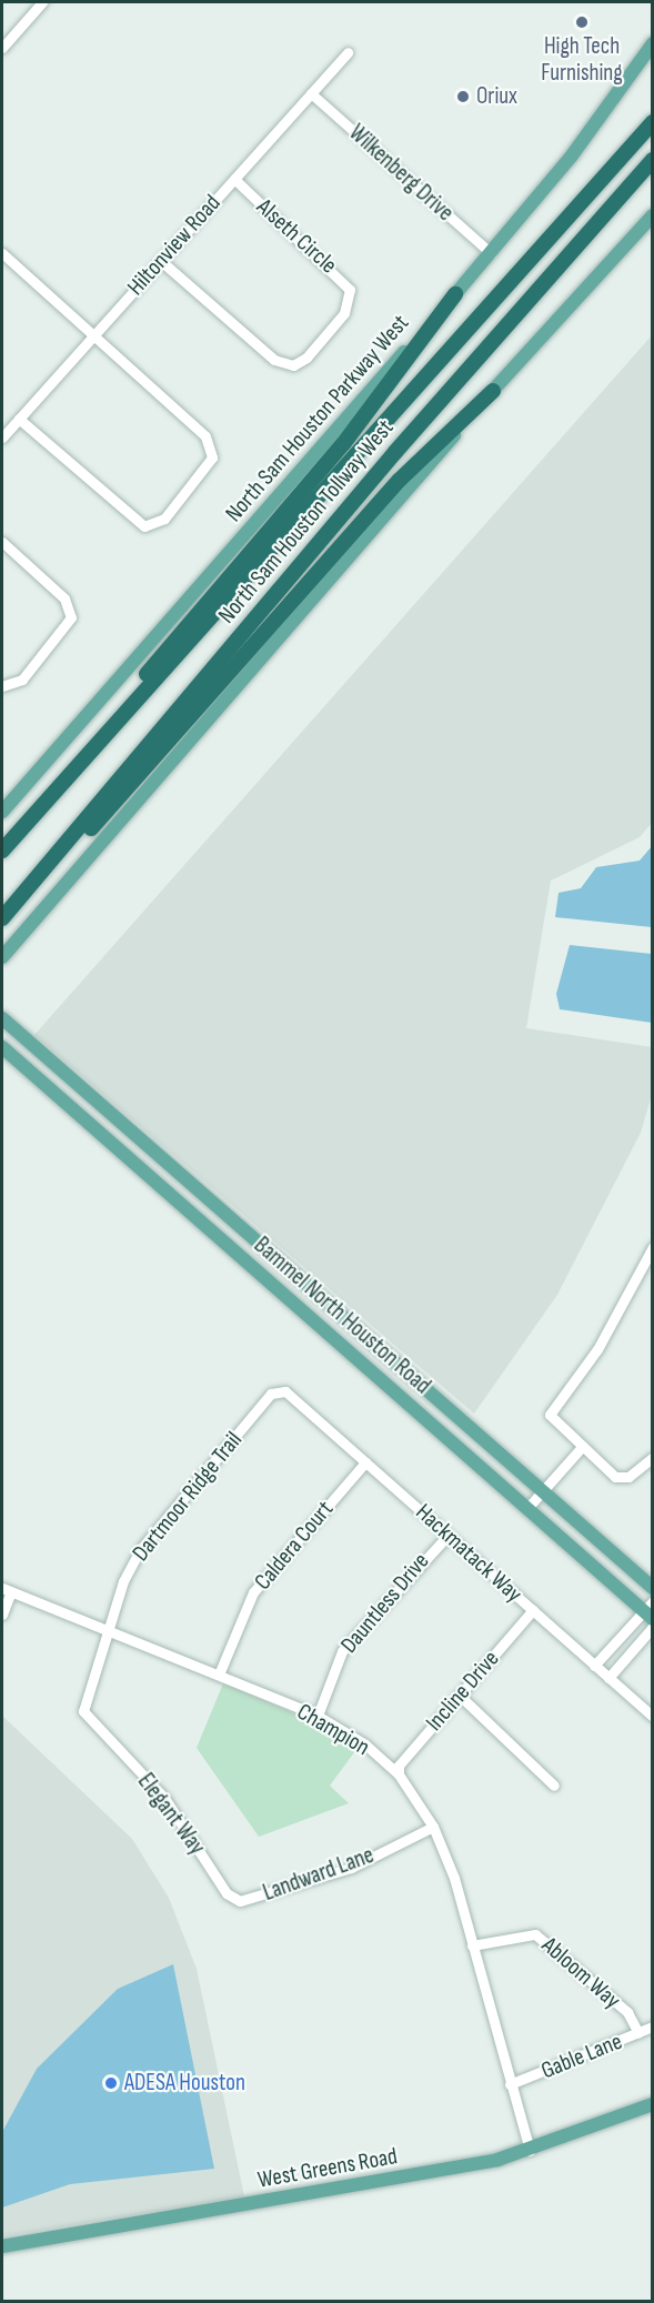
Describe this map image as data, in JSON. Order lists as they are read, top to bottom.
{
  "streets": {
    "highway": ["North Sam Houston Tollway West"],
    "main road": ["North Sam Houston Parkway West", "Bammel North Houston Road", "West Greens Road"],
    "street": [
      "Wilkenberg Drive",
      "Alseth Circle",
      "Hiltonview Road",
      "Dartmoor Ridge Trail",
      "Caldera Court",
      "Hackmatack Way",
      "Dauntless Drive",
      "Incline Drive",
      "Champion",
      "Elegant Way",
      "Landward Lane",
      "Abloom Way",
      "Gable Lane"
    ]
  },
  "crossings": [
    ["Wilkenberg Drive", "Hiltonview Road"],
    ["Wilkenberg Drive", "North Sam Houston Parkway West"],
    ["Alseth Circle", "Hiltonview Road"],
    ["Dartmoor Ridge Trail", "Hackmatack Way"],
    ["Dartmoor Ridge Trail", "Champion"],
    ["Dartmoor Ridge Trail", "Elegant Way"],
    ["Caldera Court", "Hackmatack Way"],
    ["Caldera Court", "Champion"],
    ["Hackmatack Way", "Dauntless Drive"],
    ["Hackmatack Way", "Incline Drive"],
    ["Dauntless Drive", "Champion"],
    ["Incline Drive", "Champion"],
    ["Champion", "Landward Lane"],
    ["Champion", "Abloom Way"],
    ["Champion", "Gable Lane"],
    ["Champion", "West Greens Road"],
    ["Elegant Way", "Landward Lane"],
    ["Abloom Way", "Gable Lane"]
  ],
  "places": ["High Tech Furnishing", "Oriux", "ADESA Houston"]
}
